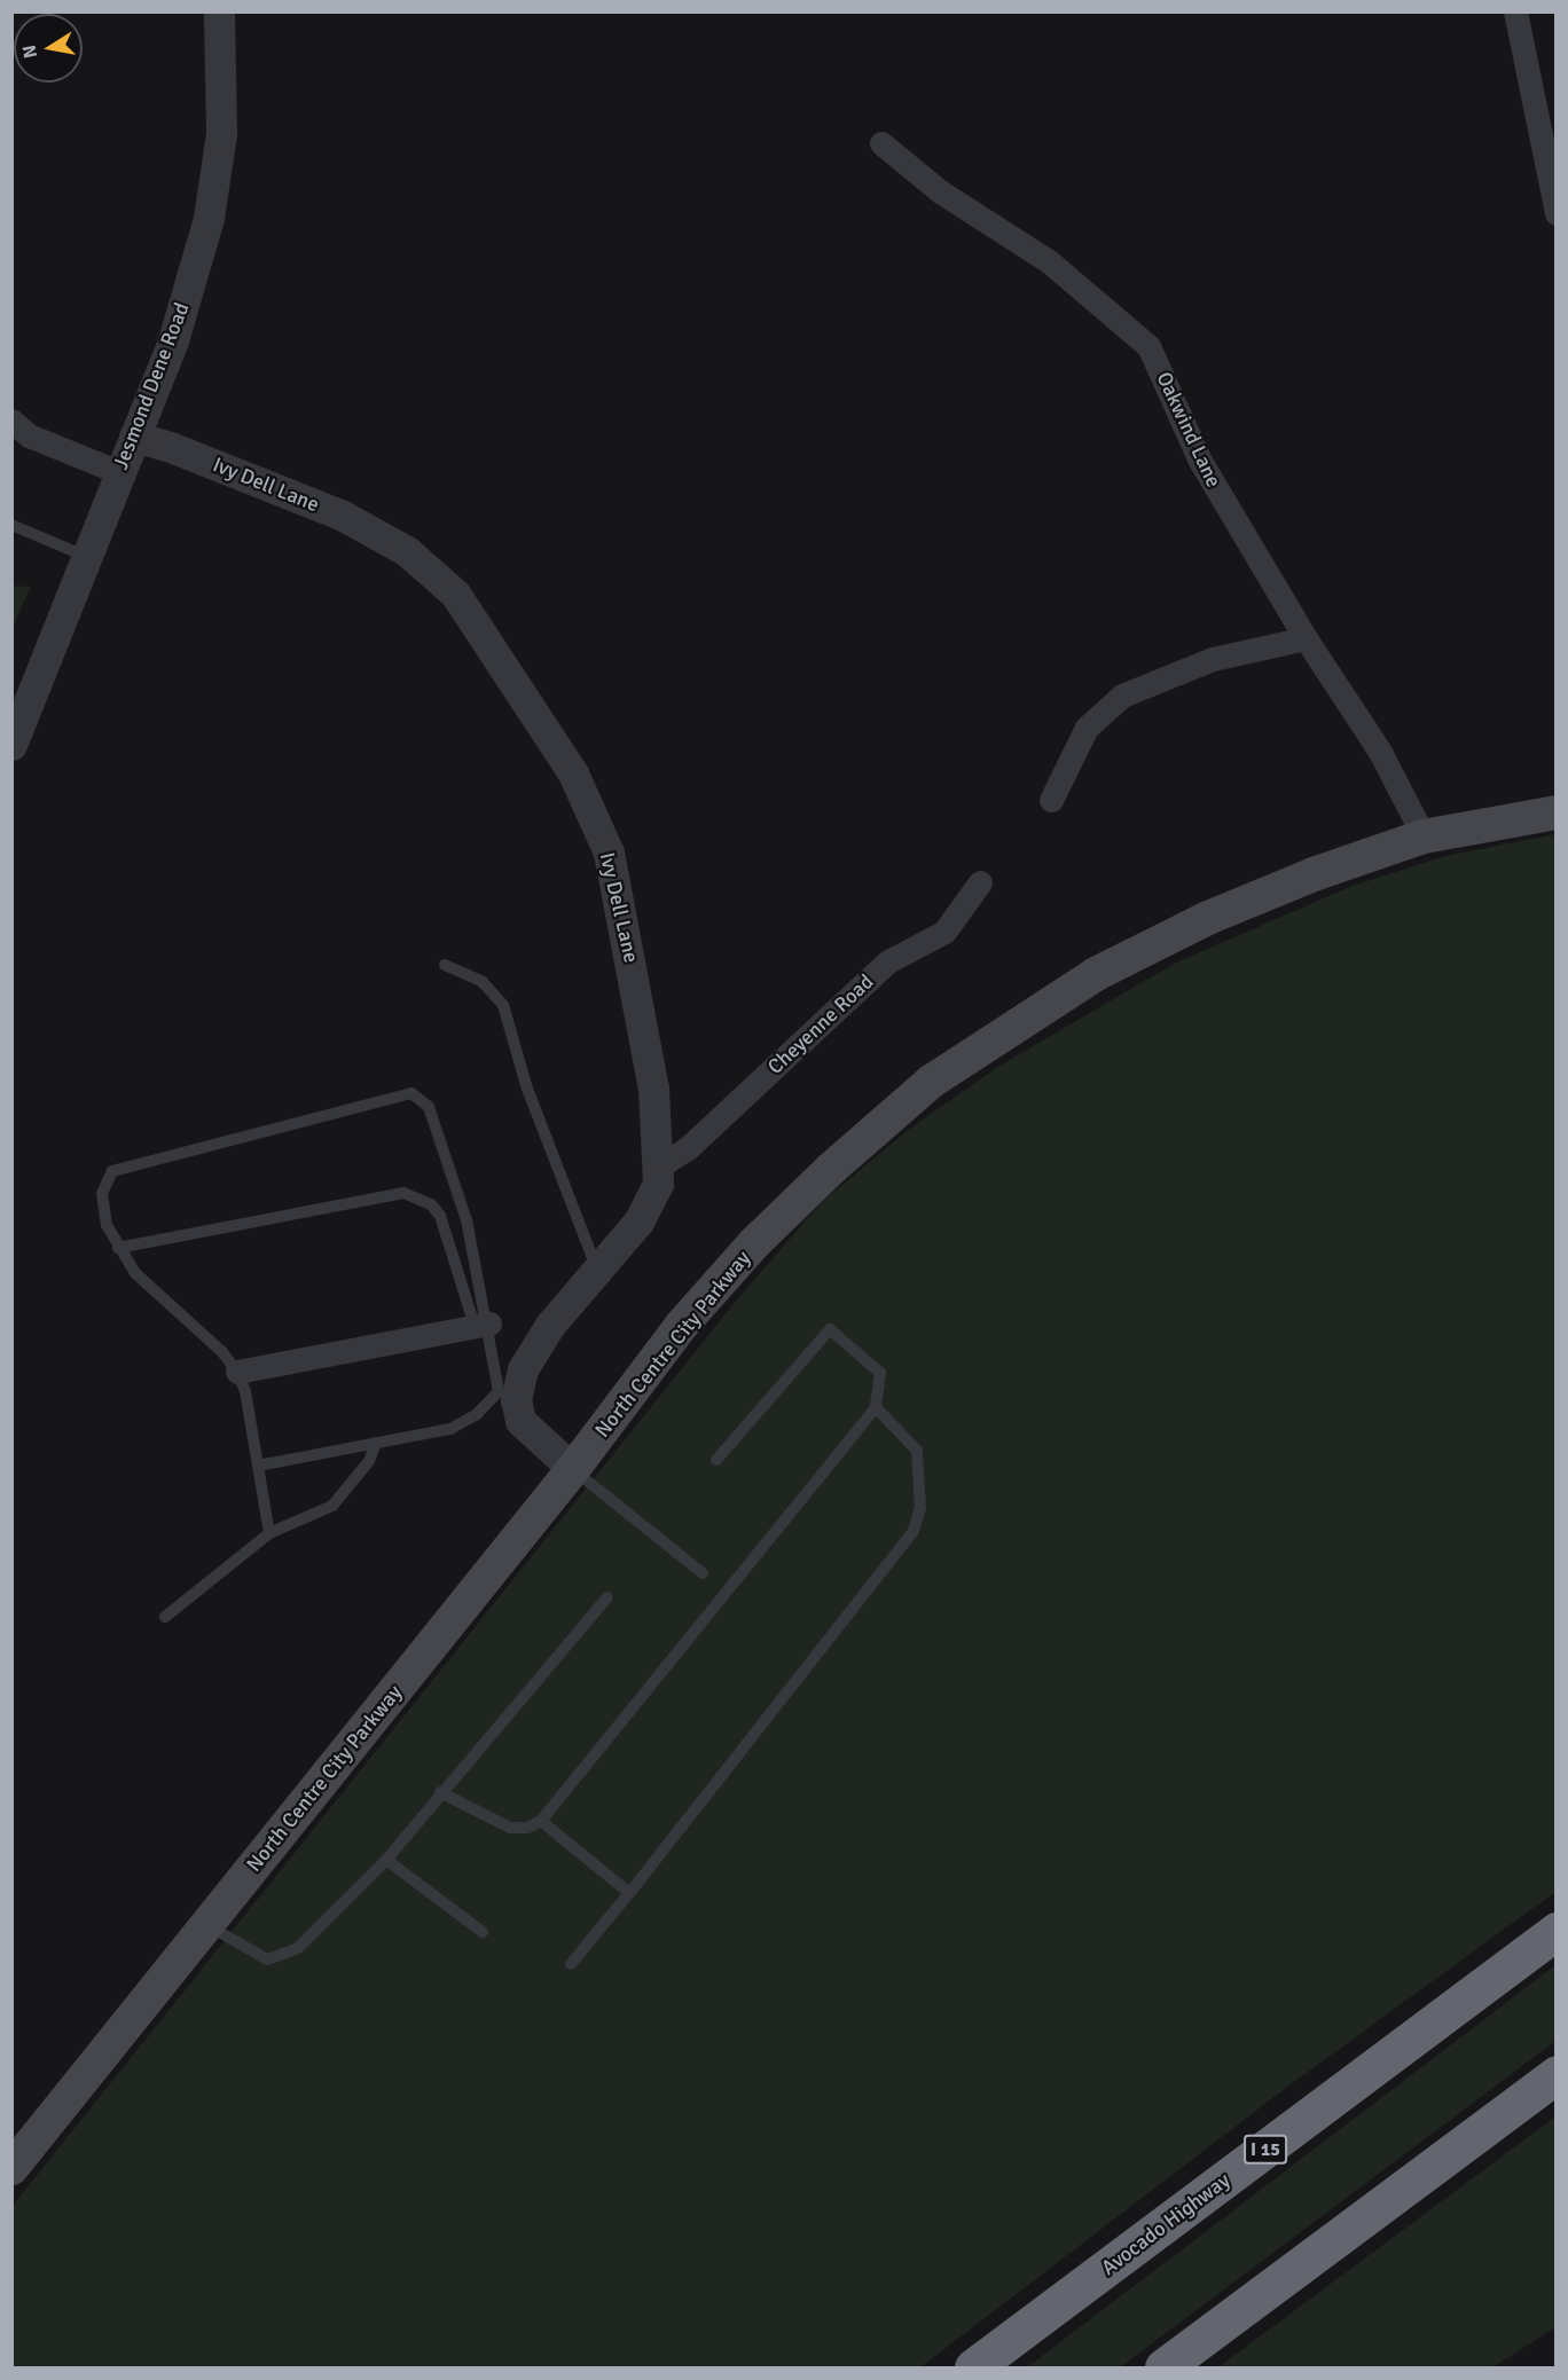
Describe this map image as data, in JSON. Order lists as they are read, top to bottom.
{
  "streets": {
    "highway": ["I 15", "Avocado Highway"],
    "main road": ["North Centre City Parkway"],
    "street": [
      "Jesmond Dene Road",
      "Oakwind Lane",
      "Ivy Dell Lane",
      "Cheyenne Road"
    ]
  },
  "crossings": [
    ["Jesmond Dene Road", "Ivy Dell Lane"],
    ["Oakwind Lane", "North Centre City Parkway"],
    ["Ivy Dell Lane", "Cheyenne Road"]
  ],
  "north": "left"
}
